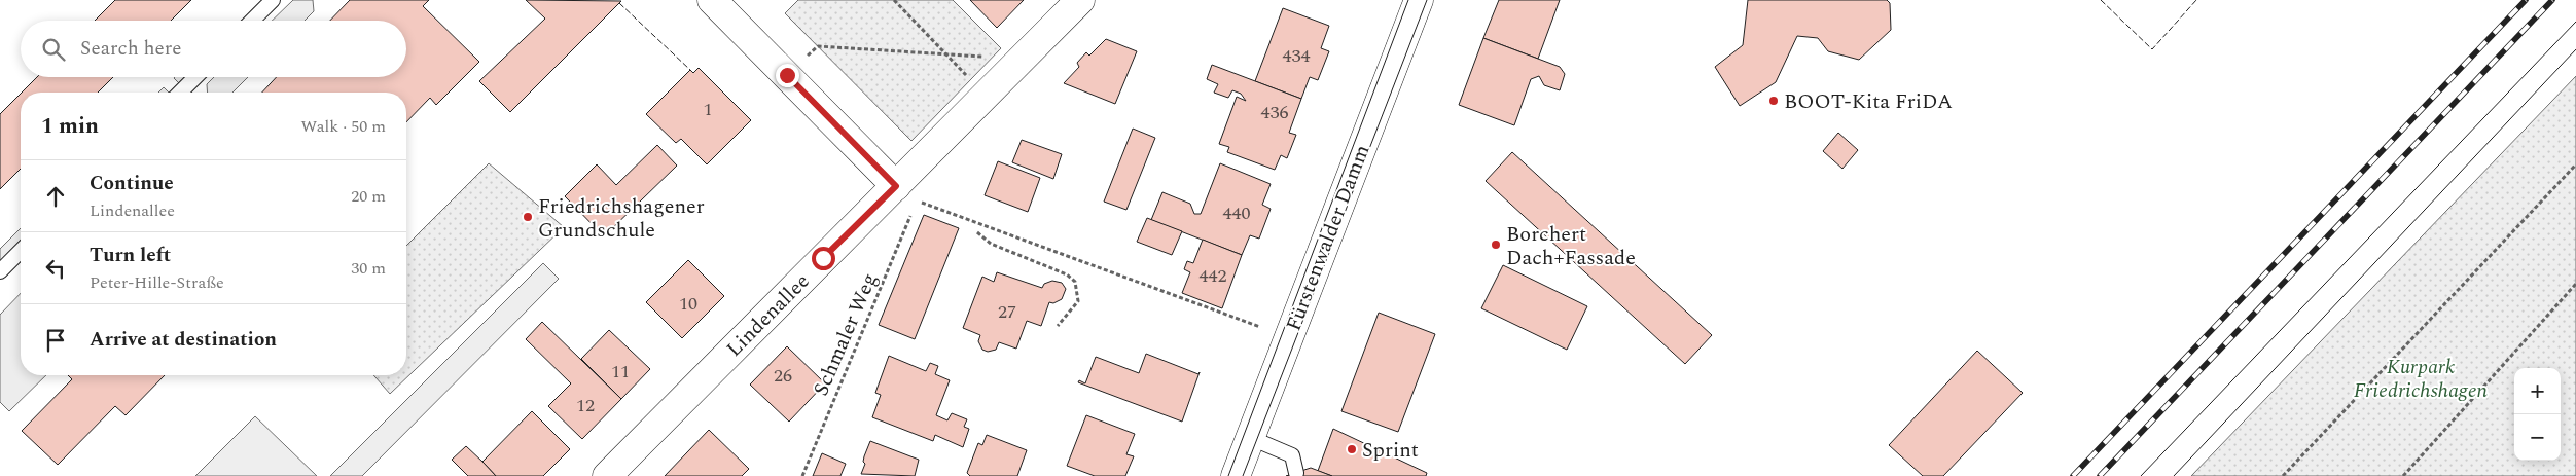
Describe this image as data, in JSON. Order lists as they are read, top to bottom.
{
  "streets": {
    "street": ["Fürstenwalder Damm", "Lindenallee"],
    "path": ["Schmaler Weg"]
  },
  "parks": ["Kurpark Friedrichshagen"],
  "places": [
    "BOOT-Kita FriDA",
    "Friedrichshagener Grundschule",
    "Borchert Dach+Fassade",
    "Sprint"
  ],
  "house_numbers": [
    "434",
    "1",
    "436",
    "440",
    "442",
    "10",
    "27",
    "11",
    "26",
    "12"
  ],
  "page": {
    "search": "Search here",
    "heading": ["1 min", "Walk · 50 m"],
    "list": [
      ["Continue", "Lindenallee", "20 m"],
      ["Turn left", "Peter-Hille-Straße", "30 m"],
      "Arrive at destination"
    ],
    "map_buttons": ["+", "−"]
  }
}
